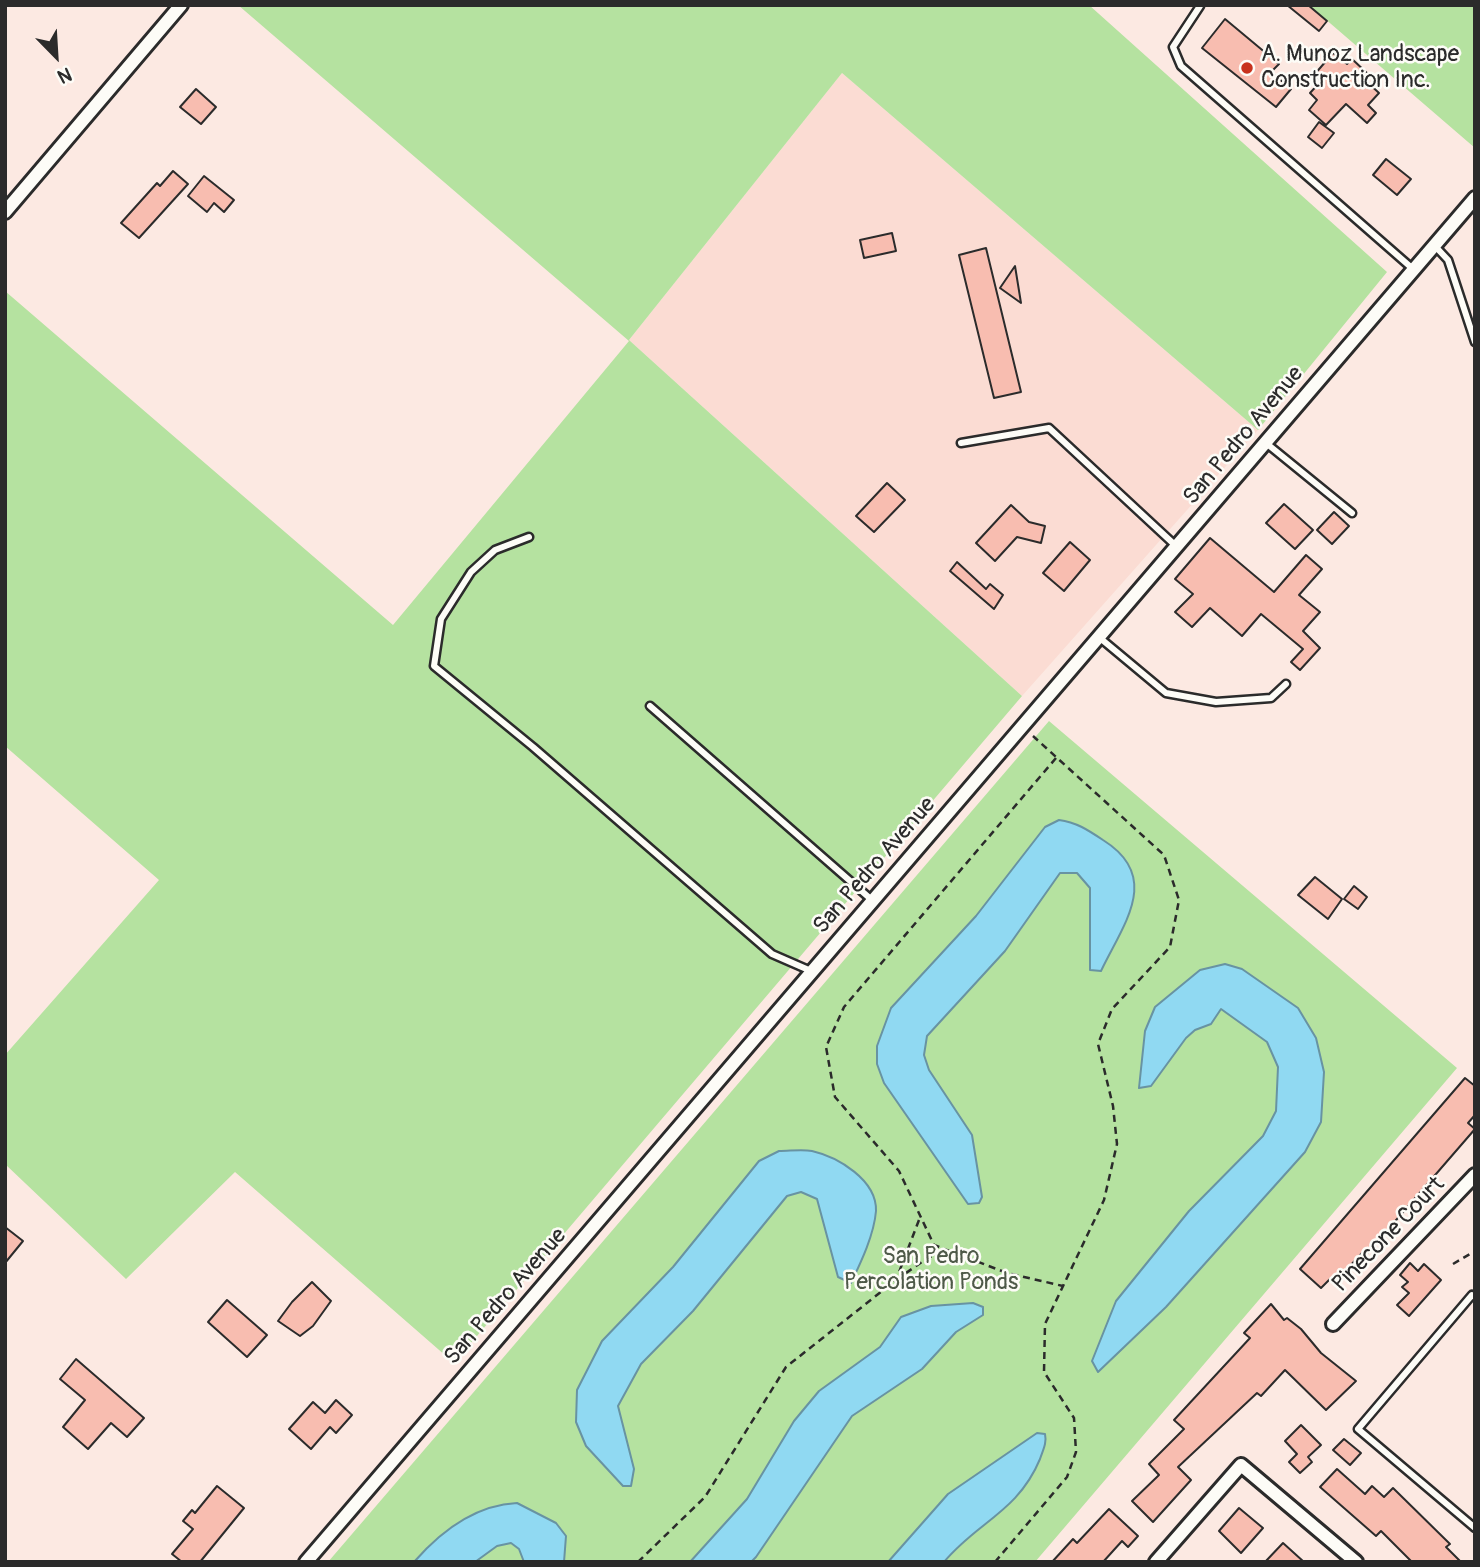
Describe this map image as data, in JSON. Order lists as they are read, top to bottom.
{
  "streets": {
    "street": ["San Pedro Avenue", "Pinecone Court"]
  },
  "parks": ["San Pedro Percolation Ponds"],
  "places": ["A. Munoz Landscape Construction Inc."],
  "north": "bottom right"
}
